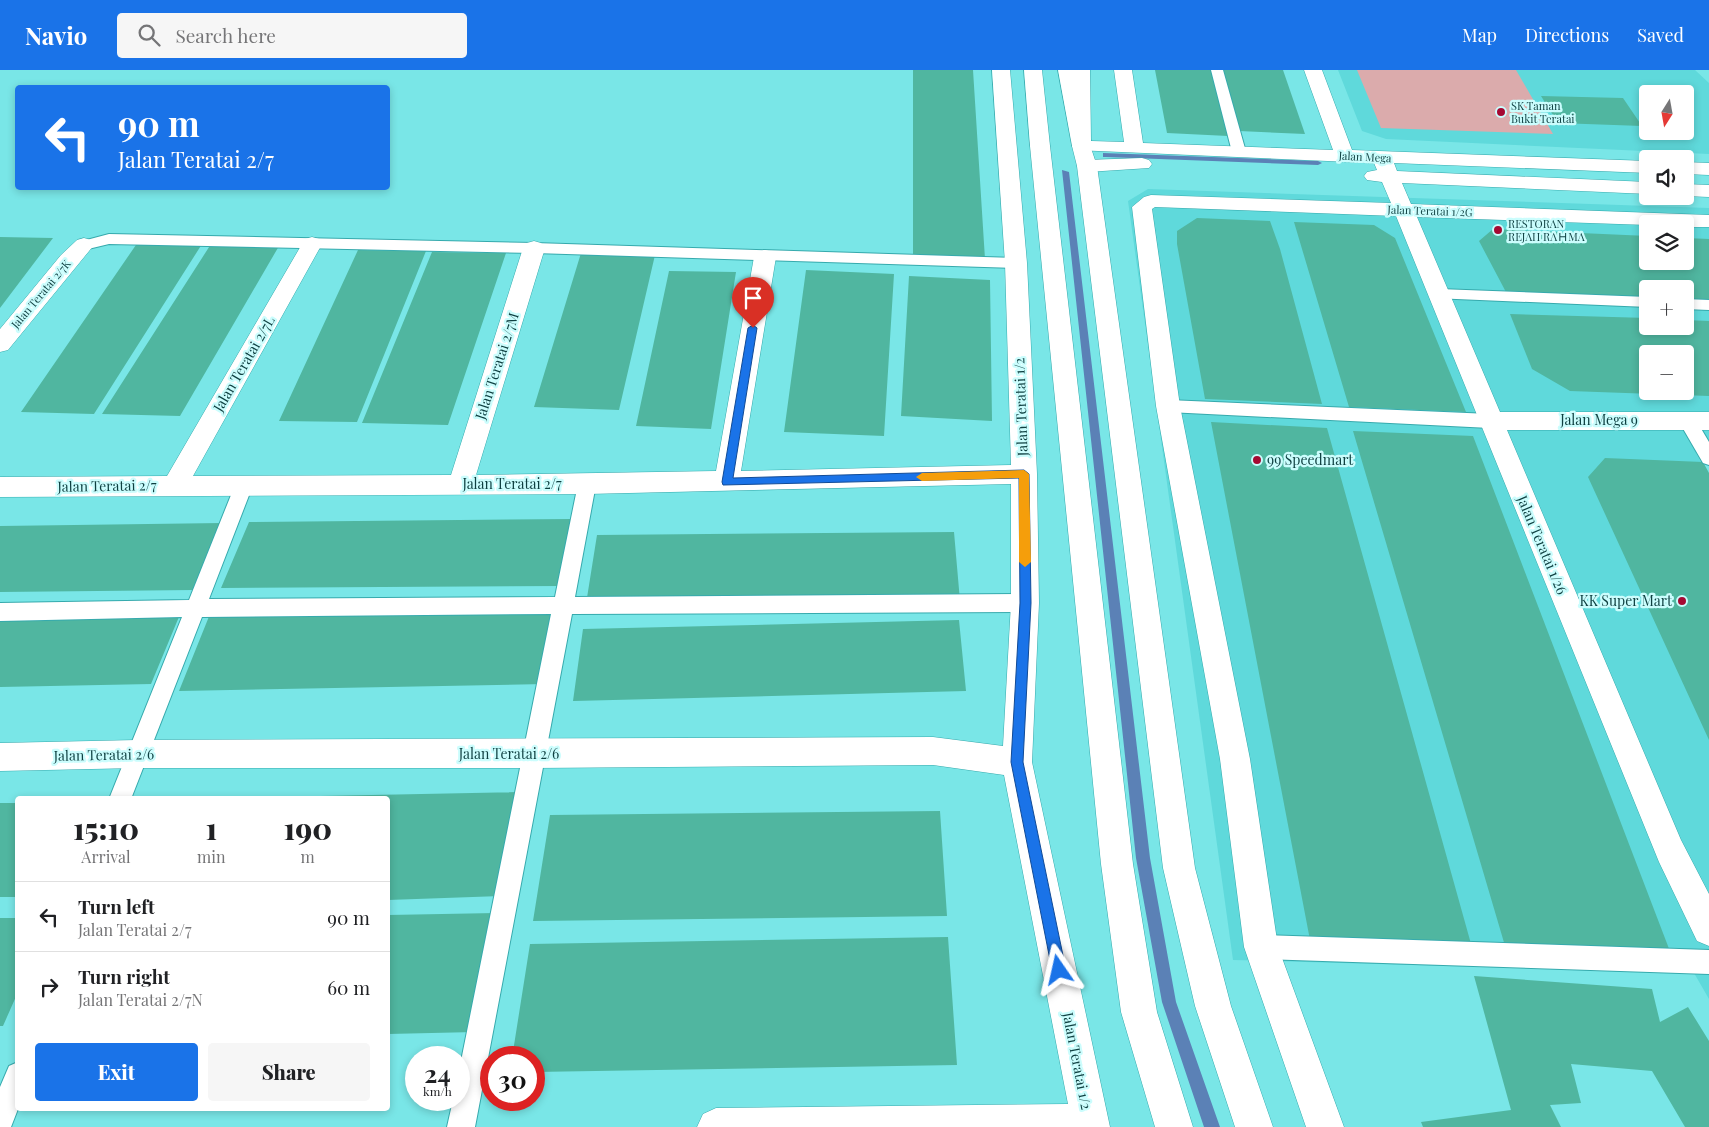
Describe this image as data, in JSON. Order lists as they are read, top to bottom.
{
  "streets": {
    "main road": [
      "Jalan Mega",
      "Jalan Teratai 1/2G",
      "Jalan Teratai 2/7K",
      "Jalan Teratai 2/7L",
      "Jalan Teratai 2/7M",
      "Jalan Teratai 1/2",
      "Jalan Mega 9",
      "Jalan Teratai 2/7",
      "Jalan Teratai 1/26",
      "Jalan Teratai 2/6"
    ]
  },
  "crossings": [
    ["Jalan Mega", "Jalan Teratai 1/26"],
    ["Jalan Teratai 1/2G", "Jalan Teratai 1/26"],
    ["Jalan Teratai 2/7L", "Jalan Teratai 2/7"],
    ["Jalan Teratai 2/7M", "Jalan Teratai 2/7"],
    ["Jalan Teratai 1/2", "Jalan Teratai 2/7"],
    ["Jalan Teratai 1/2", "Jalan Teratai 2/6"],
    ["Jalan Mega 9", "Jalan Teratai 1/26"]
  ],
  "places": [
    "SK Taman Bukit Teratai",
    "RESTORAN REJAH RAＨMA",
    "99 Speedmart",
    "KK Super Mart"
  ],
  "north": "bottom",
  "page": {
    "header": "Navio",
    "search": "Search here",
    "nav": ["Map", "Directions", "Saved"],
    "map_buttons": ["+", "−"],
    "turn": ["90 m", "Jalan Teratai 2/7"],
    "eta": [
      "15:10",
      "Arrival",
      "1",
      "min",
      "190",
      "m"
    ],
    "list": [
      {
        "name": "Turn left",
        "note": "Jalan Teratai 2/7",
        "value": "90 m"
      },
      {
        "name": "Turn right",
        "note": "Jalan Teratai 2/7N",
        "value": "60 m"
      }
    ],
    "buttons": ["Exit", "Share"],
    "speed": "24 km/h",
    "limit": "30"
  }
}
